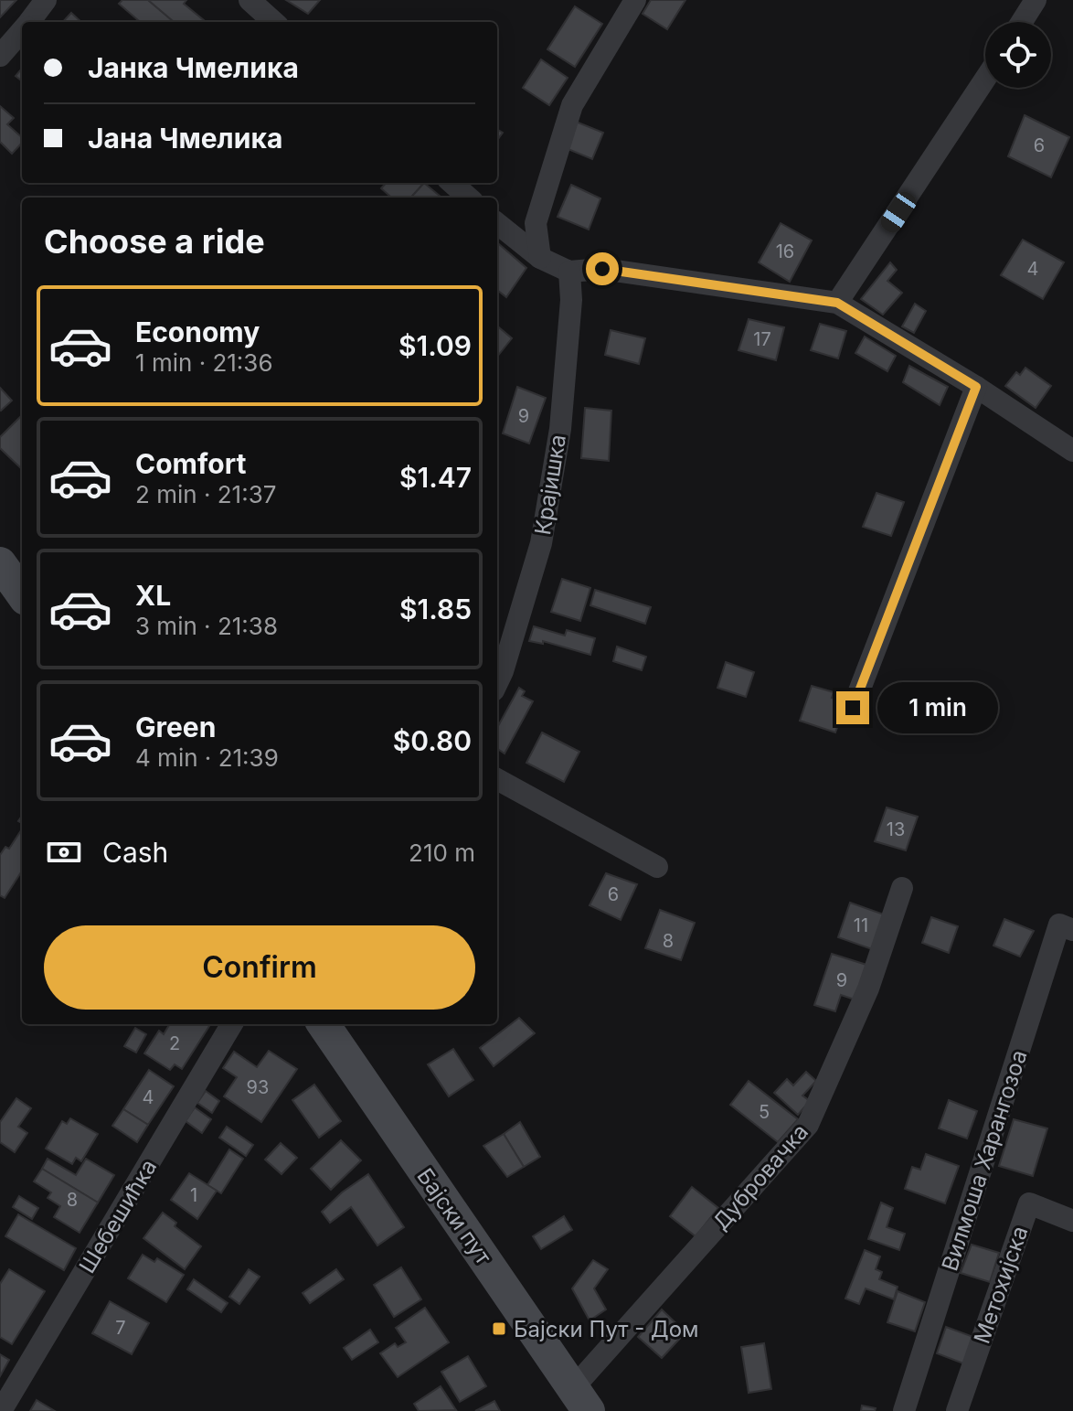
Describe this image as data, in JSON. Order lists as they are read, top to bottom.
{
  "streets": {
    "street": [
      "Крајишка",
      "Вилмоша Харангозоа",
      "Дубровачка",
      "Шебешићка",
      "Бајски пут",
      "Метохијска"
    ]
  },
  "crossings": [
    ["Дубровачка", "Бајски пут"]
  ],
  "places": {
    "transit": ["Бајски Пут - Дом"]
  },
  "house_numbers": [
    "6",
    "16",
    "4",
    "17",
    "9",
    "13",
    "6",
    "11",
    "8",
    "9",
    "2",
    "93",
    "4",
    "5",
    "1",
    "8",
    "7"
  ],
  "page": {
    "banner": ["Јанка Чмелика", "Јана Чмелика"],
    "heading": "Choose a ride",
    "list": [
      {
        "name": "Economy",
        "note": "1 min · 21:36",
        "value": "$1.09"
      },
      {
        "name": "Comfort",
        "note": "2 min · 21:37",
        "value": "$1.47"
      },
      {
        "name": "XL",
        "note": "3 min · 21:38",
        "value": "$1.85"
      },
      {
        "name": "Green",
        "note": "4 min · 21:39",
        "value": "$0.80"
      }
    ],
    "bubble": "1 min",
    "pay": ["Cash", "210 m"],
    "buttons": "Confirm"
  }
}
